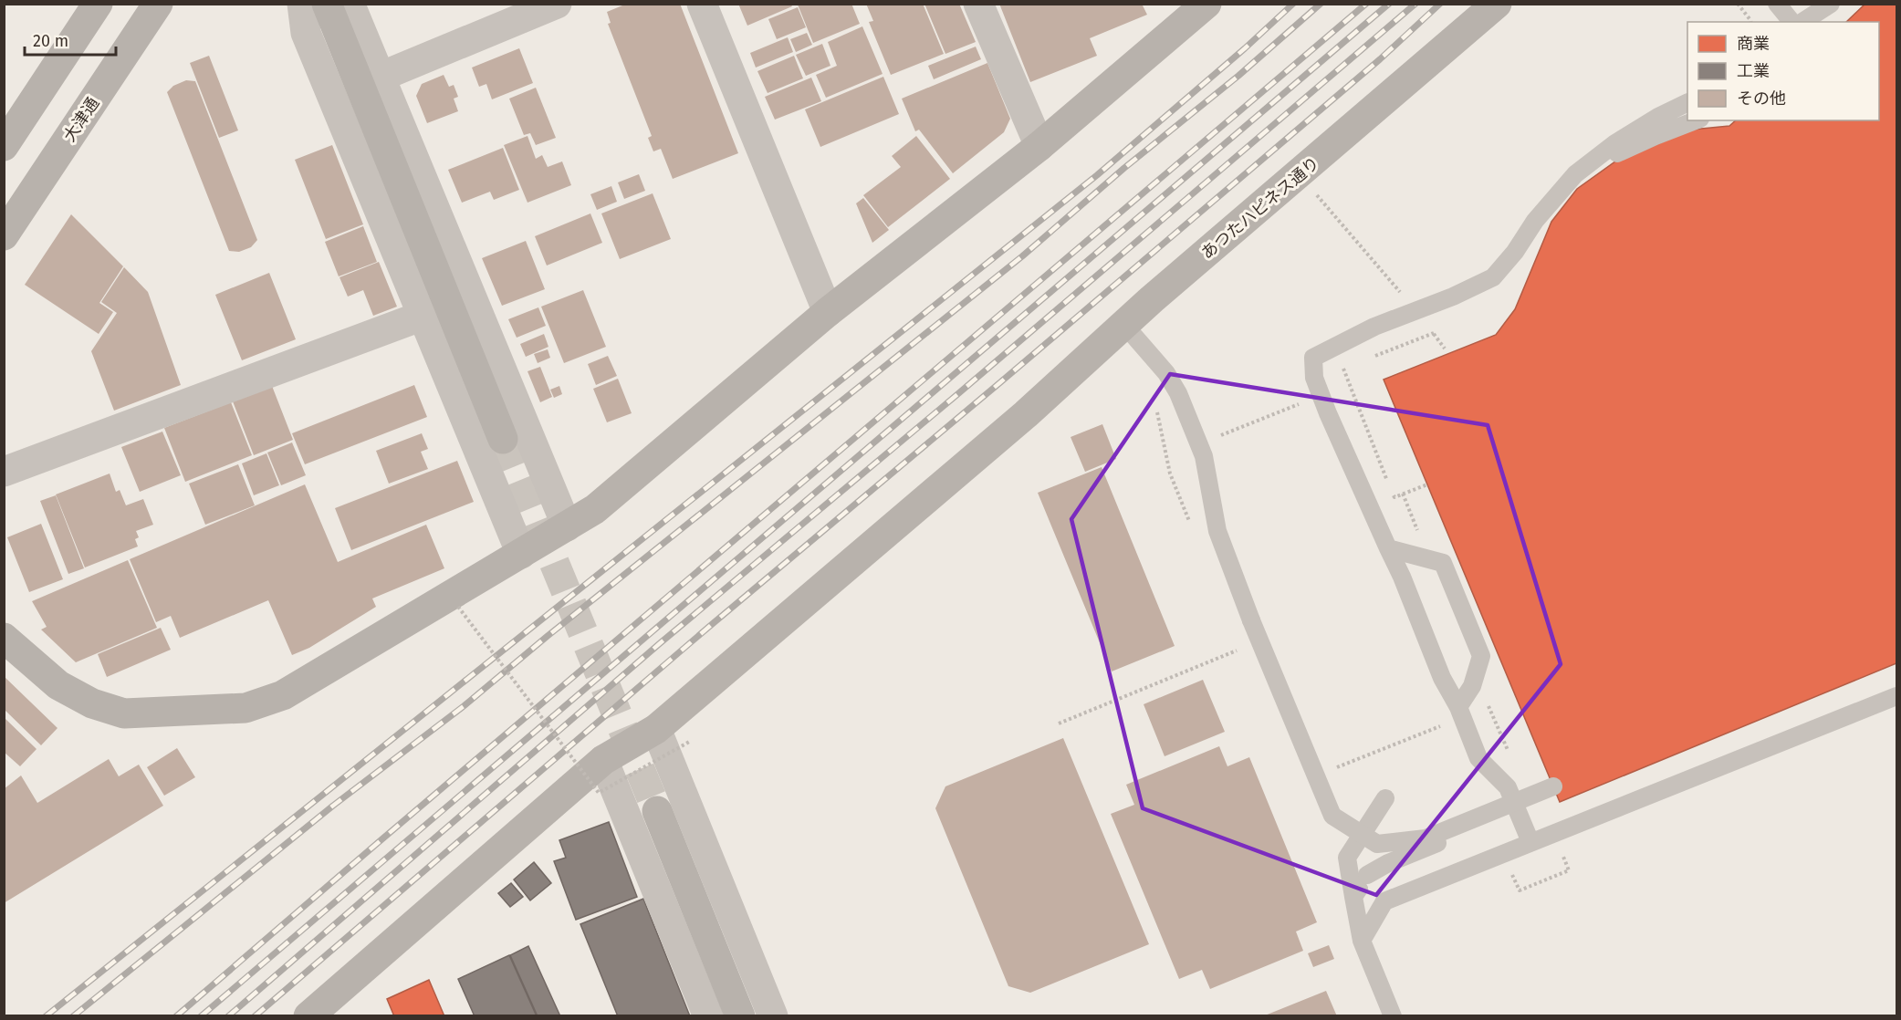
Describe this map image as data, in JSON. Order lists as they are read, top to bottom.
{
  "streets": {
    "street": ["大津通", "あつたハピネス通り"]
  },
  "legend": ["商業", "工業", "その他"],
  "scale_bar": "20 m"
}
